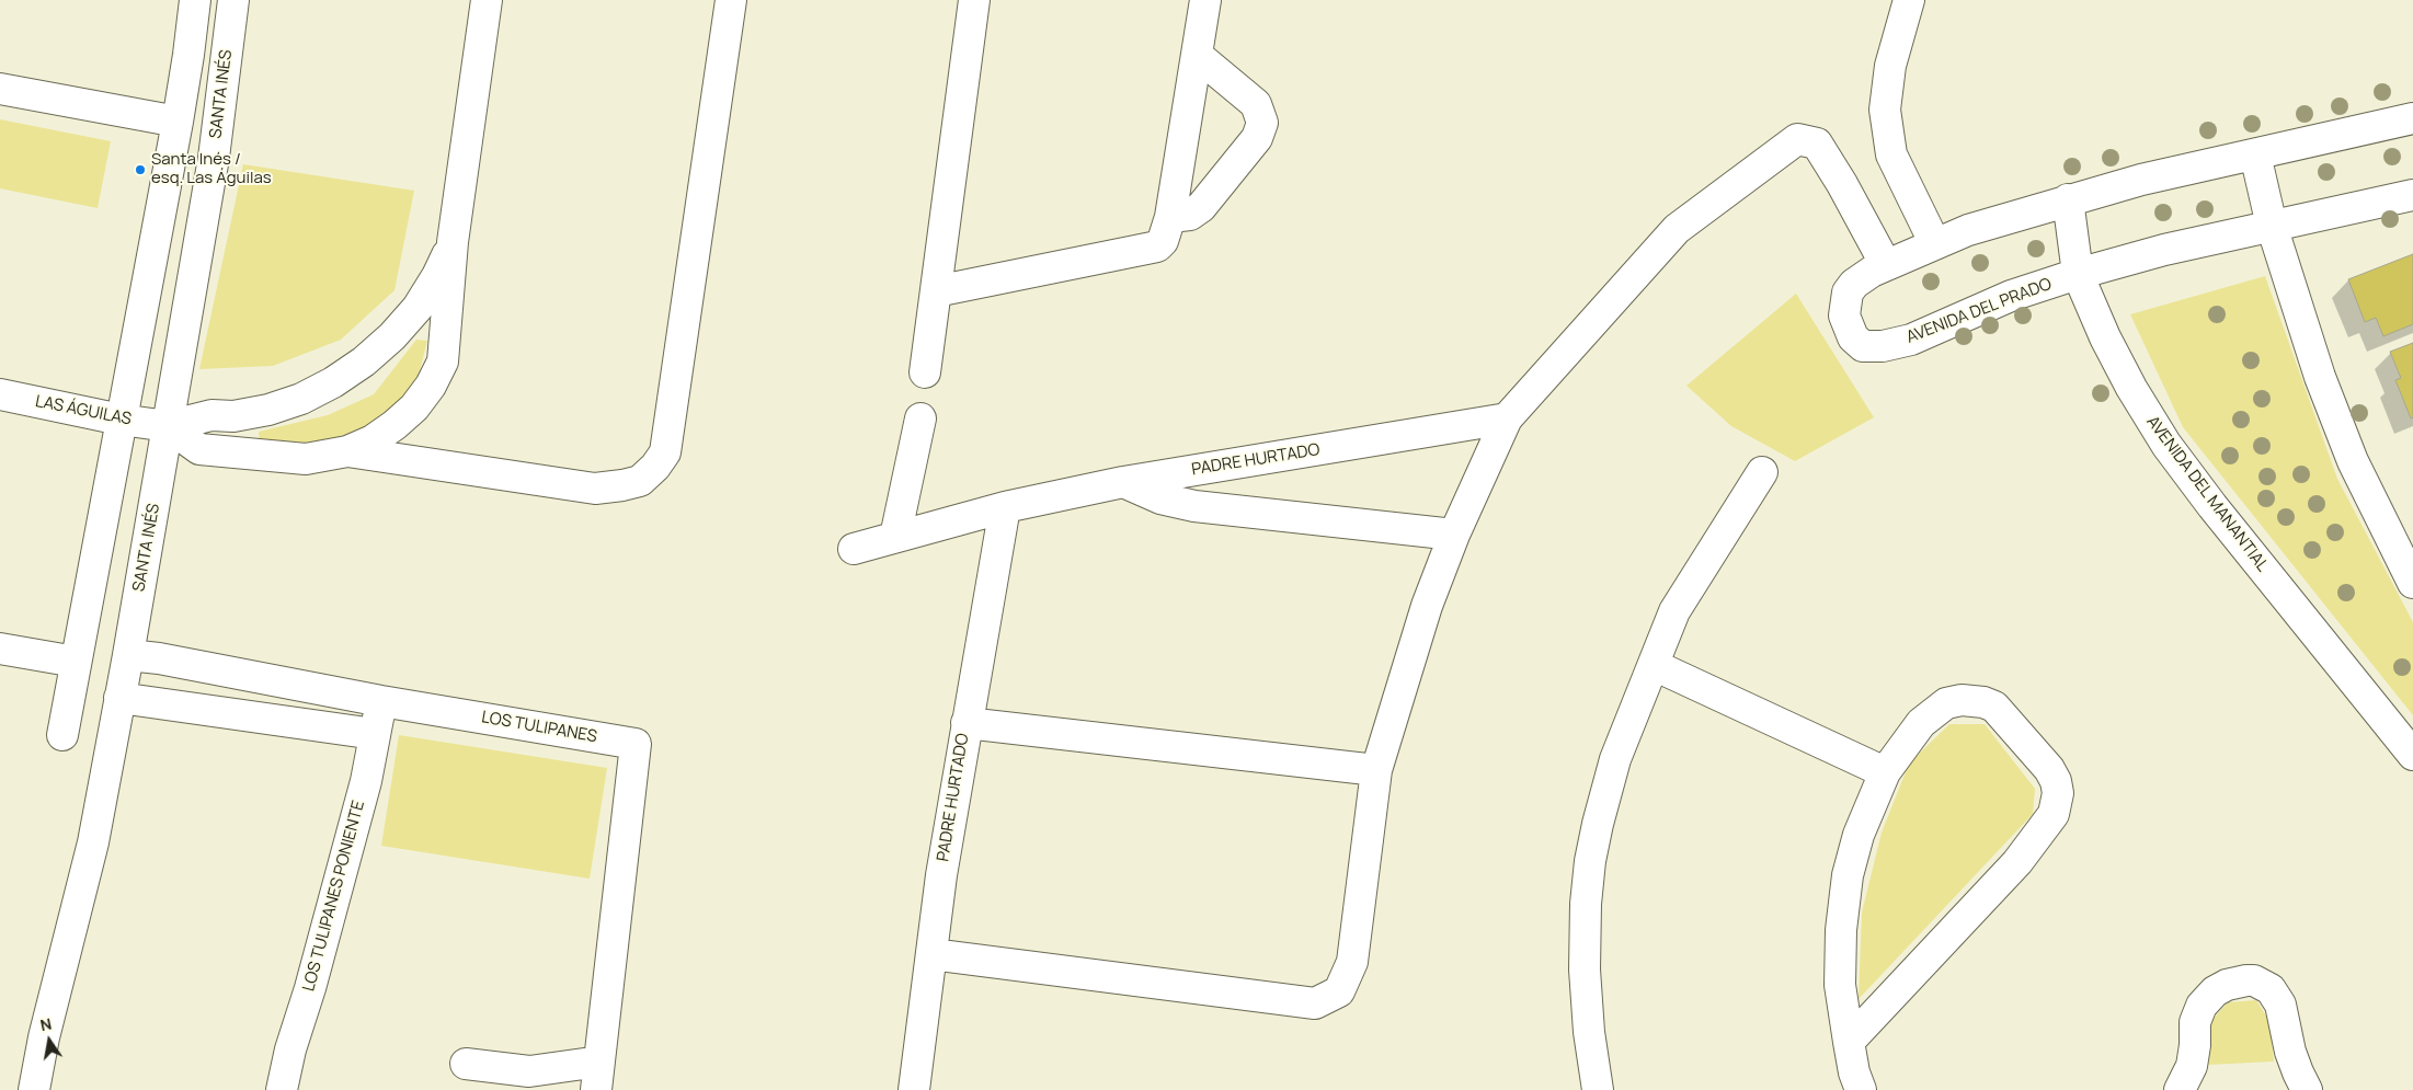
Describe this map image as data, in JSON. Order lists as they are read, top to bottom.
{
  "streets": {
    "street": [
      "SANTA INÉS",
      "AVENIDA DEL PRADO",
      "LAS ÁGUILAS",
      "PADRE HURTADO",
      "AVENIDA DEL MANANTIAL",
      "LOS TULIPANES",
      "LOS TULIPANES PONIENTE"
    ]
  },
  "crossings": [
    ["SANTA INÉS", "LAS ÁGUILAS"],
    ["SANTA INÉS", "LOS TULIPANES"],
    ["AVENIDA DEL PRADO", "AVENIDA DEL MANANTIAL"],
    ["LOS TULIPANES", "LOS TULIPANES PONIENTE"]
  ],
  "places": ["Santa Inés / esq. Las Águilas"],
  "north": "top"
}
